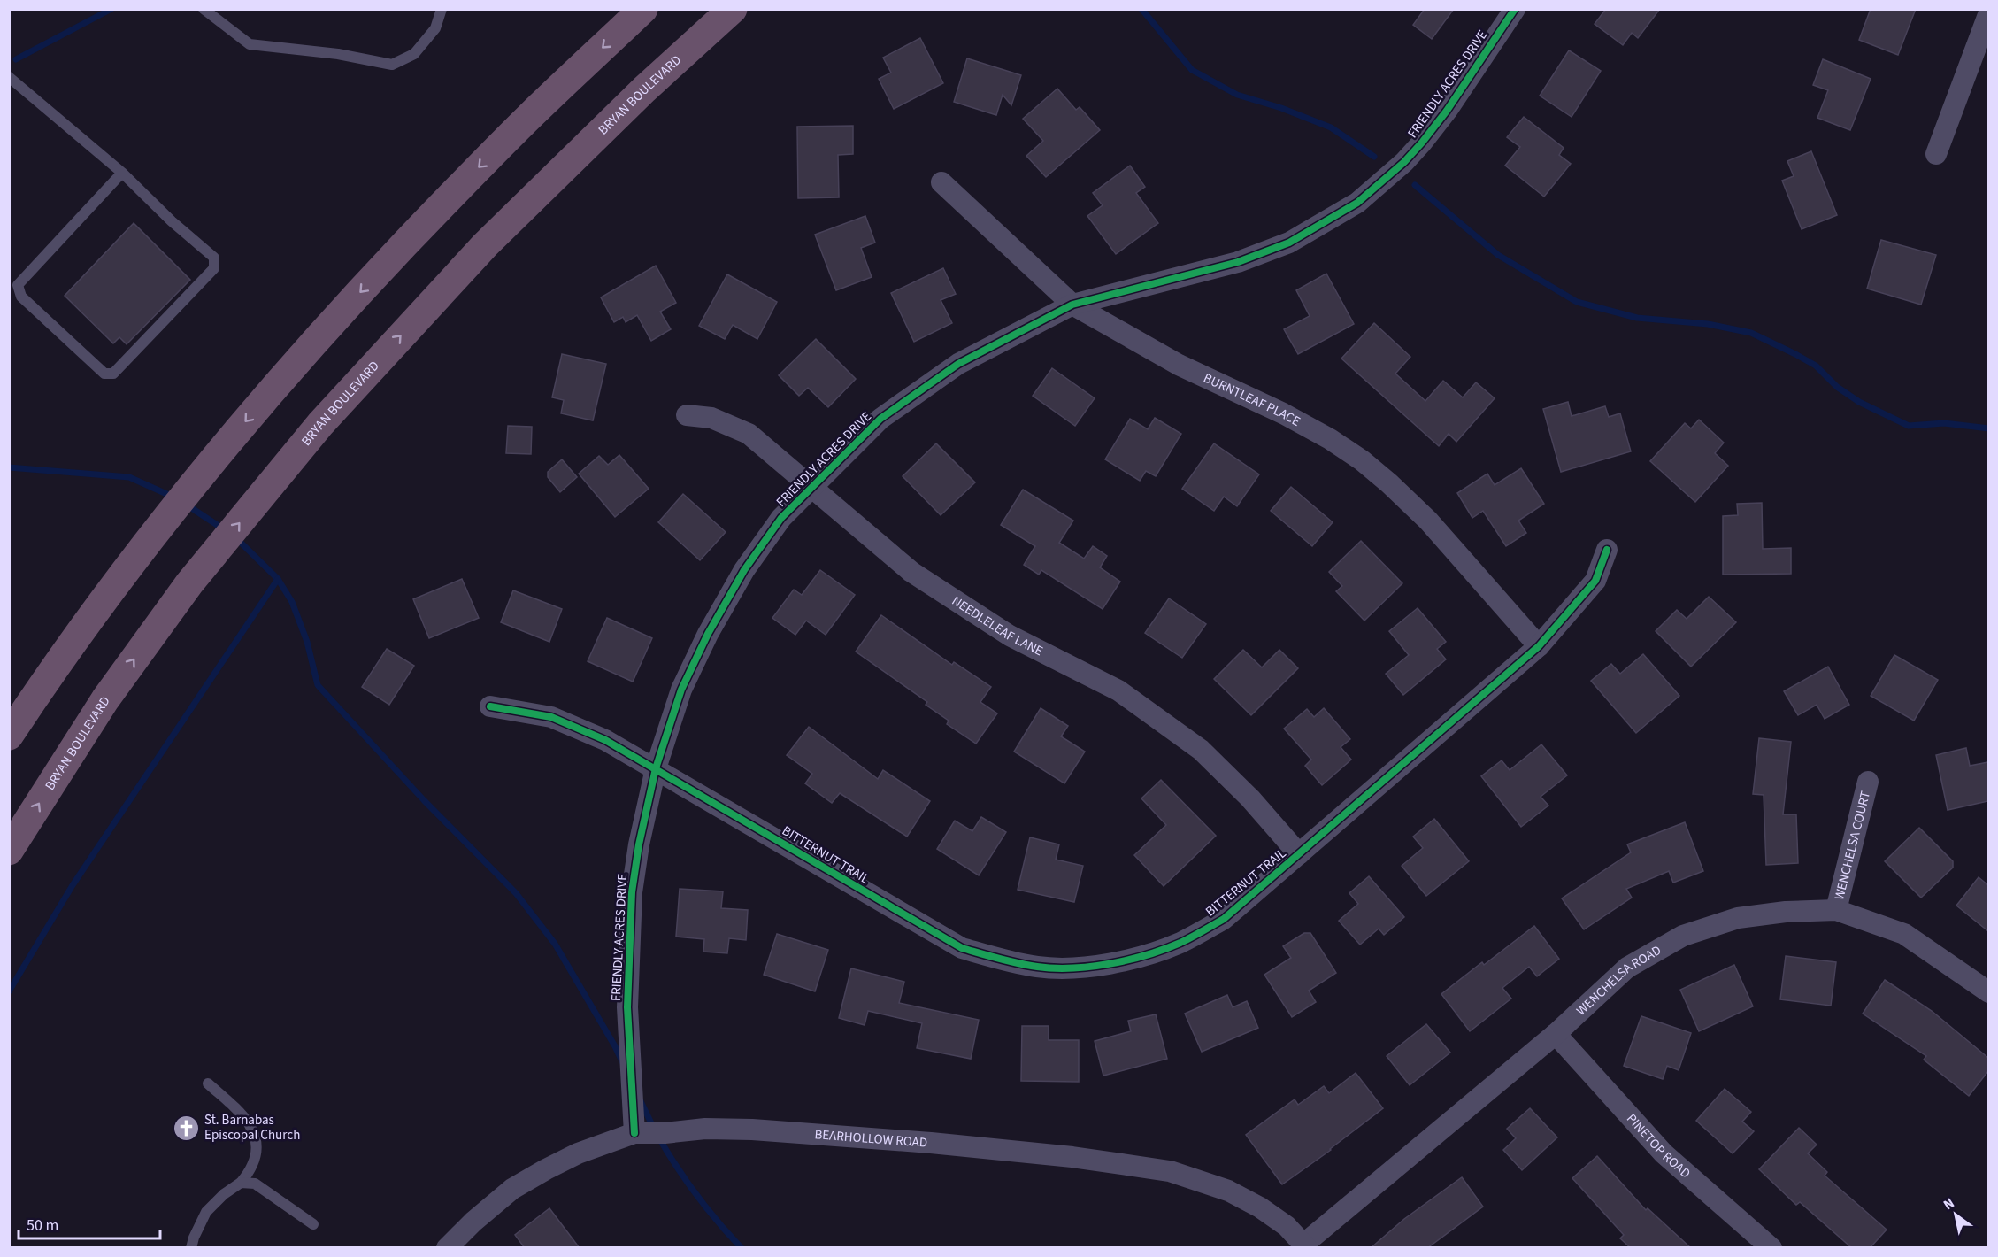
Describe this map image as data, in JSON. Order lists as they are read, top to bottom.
{
  "streets": {
    "highway": ["BRYAN BOULEVARD"],
    "street": [
      "FRIENDLY ACRES DRIVE",
      "BURNTLEAF PLACE",
      "NEEDLELEAF LANE",
      "WENCHELSA COURT",
      "BITTERNUT TRAIL",
      "WENCHELSA ROAD",
      "BEARHOLLOW ROAD",
      "PINETOP ROAD"
    ]
  },
  "crossings": [
    ["FRIENDLY ACRES DRIVE", "BURNTLEAF PLACE"],
    ["FRIENDLY ACRES DRIVE", "NEEDLELEAF LANE"],
    ["FRIENDLY ACRES DRIVE", "BITTERNUT TRAIL"],
    ["FRIENDLY ACRES DRIVE", "BEARHOLLOW ROAD"],
    ["BURNTLEAF PLACE", "BITTERNUT TRAIL"],
    ["NEEDLELEAF LANE", "BITTERNUT TRAIL"],
    ["WENCHELSA COURT", "WENCHELSA ROAD"],
    ["WENCHELSA ROAD", "BEARHOLLOW ROAD"],
    ["WENCHELSA ROAD", "PINETOP ROAD"]
  ],
  "places": {
    "church": ["St. Barnabas Episcopal Church"]
  },
  "scale_bar": "50 m",
  "north": "top left"
}
